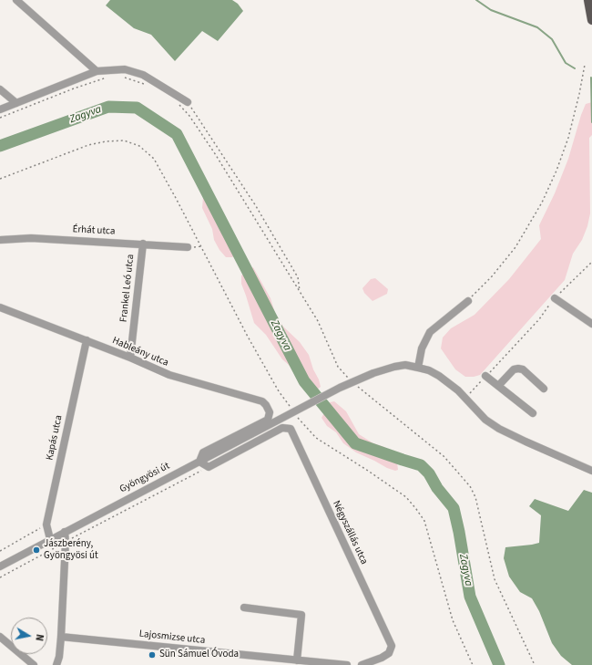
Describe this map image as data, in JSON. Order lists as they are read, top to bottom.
{
  "streets": {
    "street": [
      "Érhát utca",
      "Frankel Leó utca",
      "Hableány utca",
      "Kapás utca",
      "Gyöngyösi út",
      "Négyszállás utca",
      "Lajosmizse utca"
    ]
  },
  "crossings": [
    ["Érhát utca", "Frankel Leó utca"],
    ["Frankel Leó utca", "Hableány utca"],
    ["Hableány utca", "Kapás utca"],
    ["Hableány utca", "Gyöngyösi út"],
    ["Kapás utca", "Gyöngyösi út"]
  ],
  "water": ["Zagyva"],
  "places": ["Jászberény, Gyöngyösi út", "Sün Sámuel Óvoda"],
  "north": "right"
}
